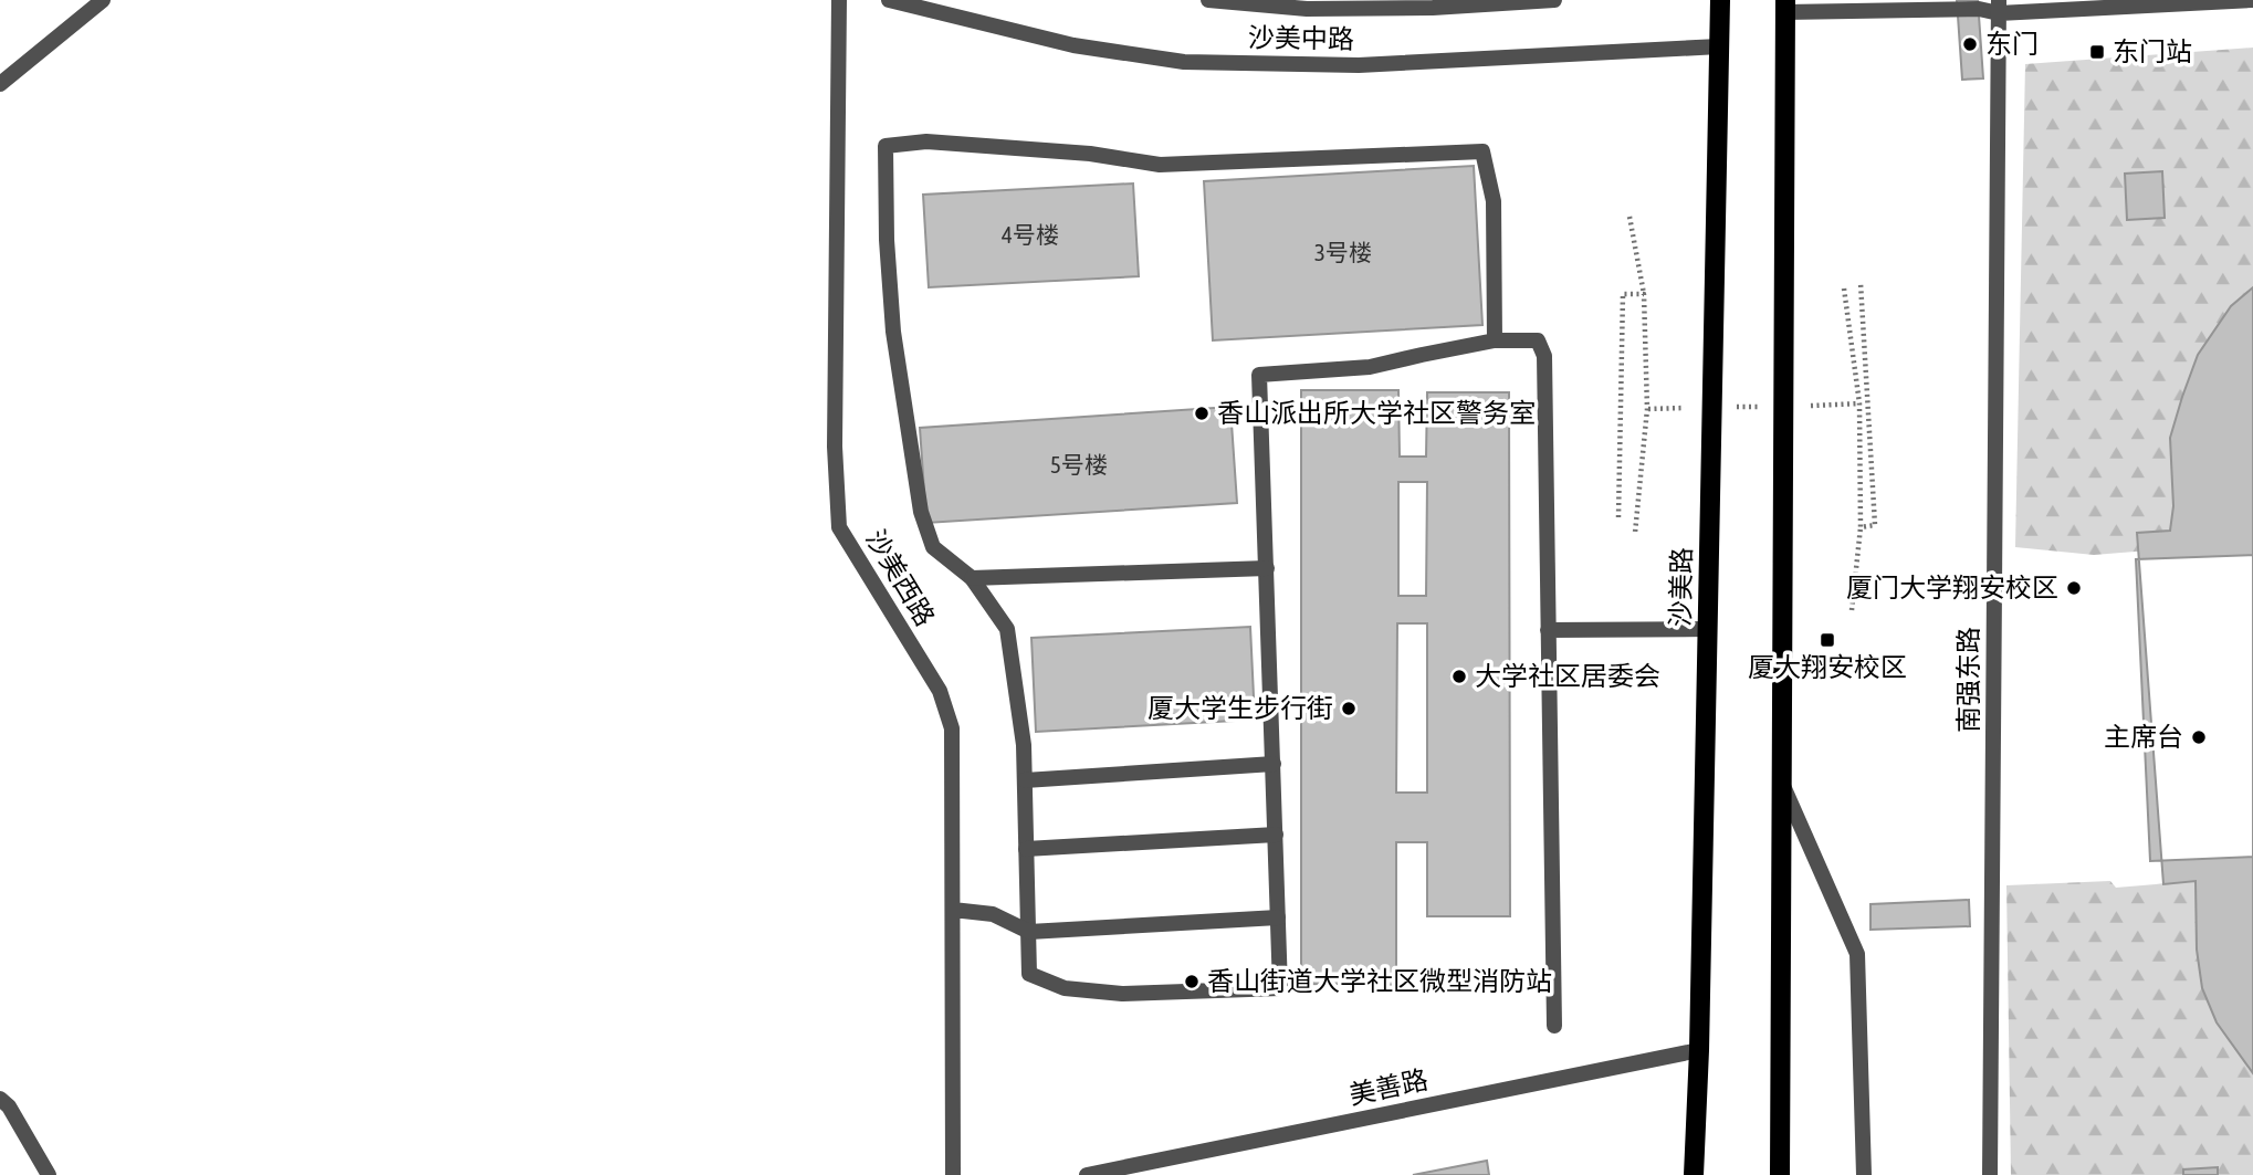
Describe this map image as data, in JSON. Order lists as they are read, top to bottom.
{
  "streets": {
    "main road": ["沙美路"],
    "street": [
      "沙美中路",
      "沙美西路",
      "南强东路",
      "美善路"
    ]
  },
  "crossings": [
    ["沙美中路", "沙美路"],
    ["沙美路", "美善路"]
  ],
  "places": {
    "other": [
      "东门",
      "香山派出所大学社区警务室",
      "厦门大学翔安校区",
      "大学社区居委会",
      "厦大学生步行街",
      "主席台",
      "香山街道大学社区微型消防站"
    ],
    "transit": ["东门站", "厦大翔安校区"]
  },
  "house_numbers": ["4号楼", "3号楼", "5号楼"]
}
